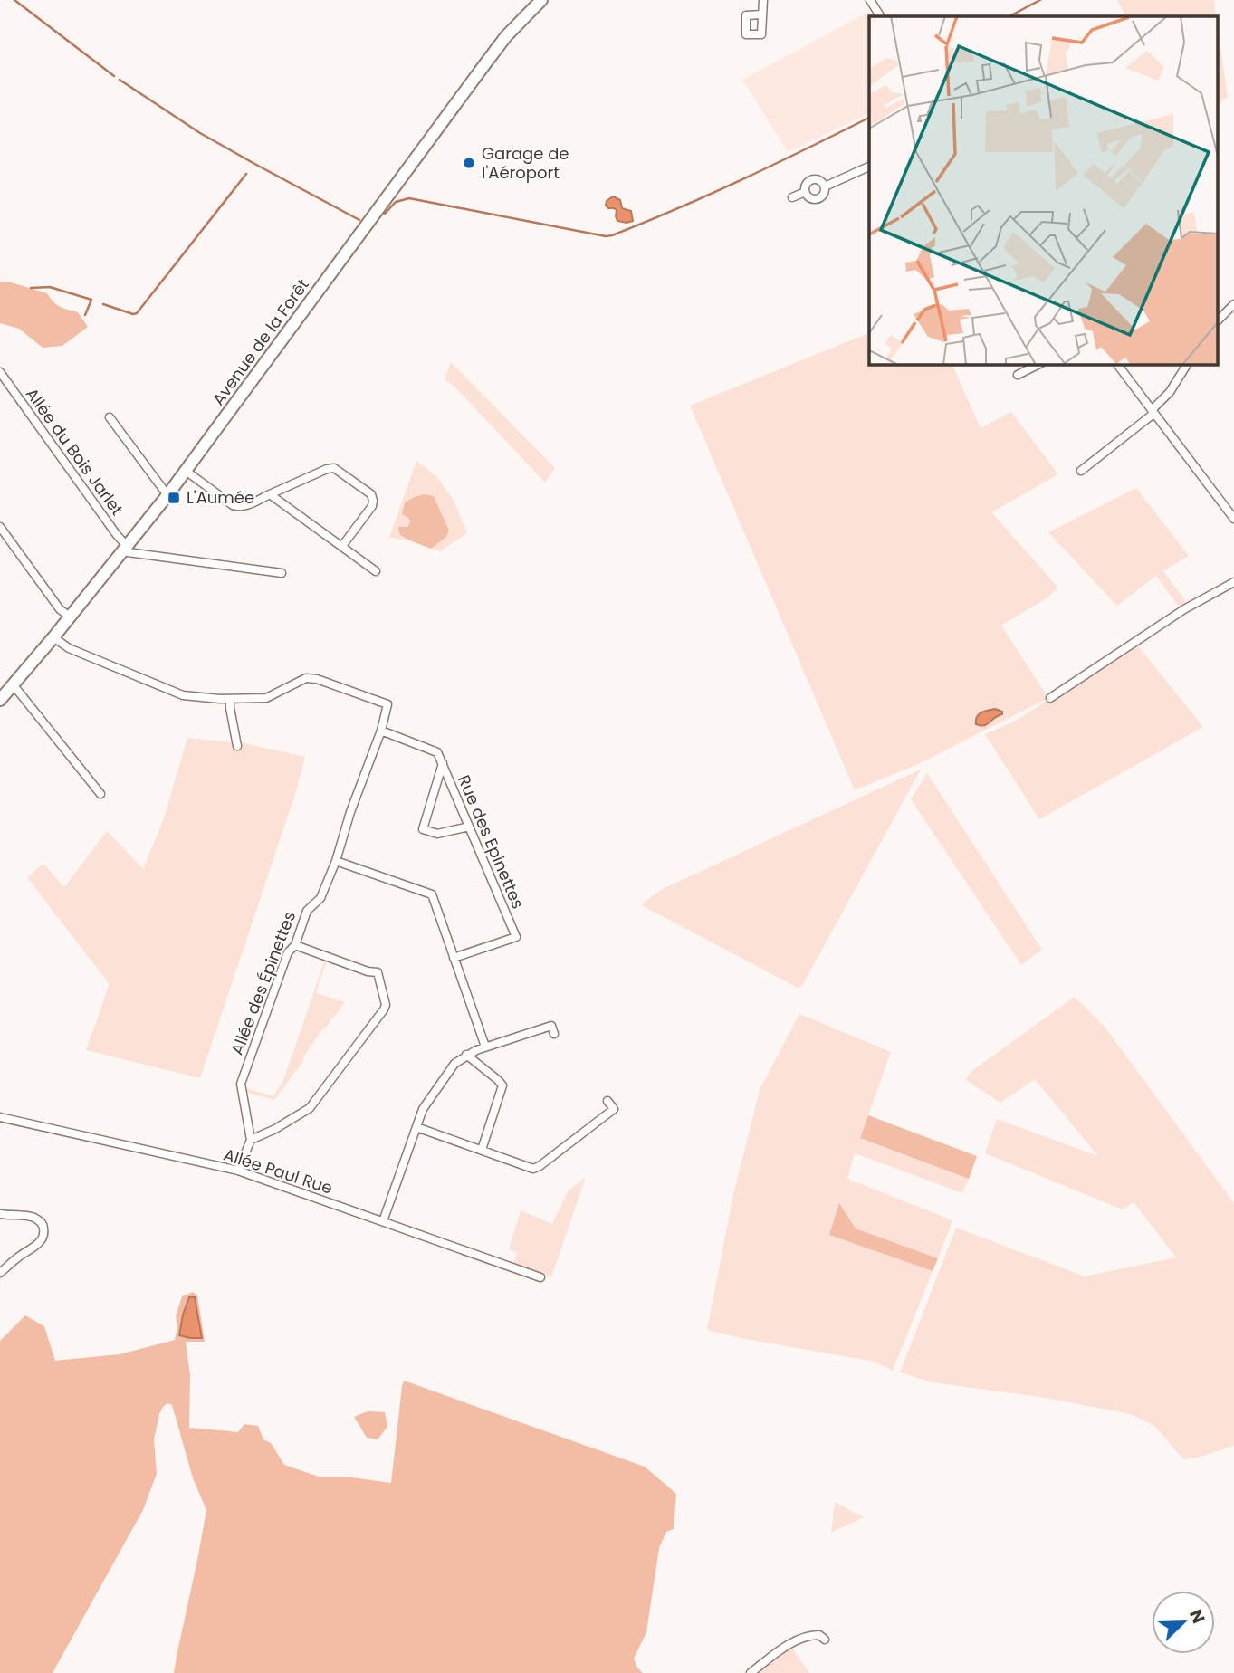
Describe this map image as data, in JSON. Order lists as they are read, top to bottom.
{
  "streets": {
    "main road": ["Avenue de la Forêt"],
    "street": [
      "Allée du Bois Jarlet",
      "Rue des Epinettes",
      "Allée des Épinettes",
      "Allée Paul Rue"
    ]
  },
  "crossings": [
    ["Avenue de la Forêt", "Allée du Bois Jarlet"],
    ["Rue des Epinettes", "Allée des Épinettes"]
  ],
  "places": {
    "other": ["Garage de l'Aéroport"],
    "transit": ["L'Aumée"]
  },
  "north": "top right"
}
